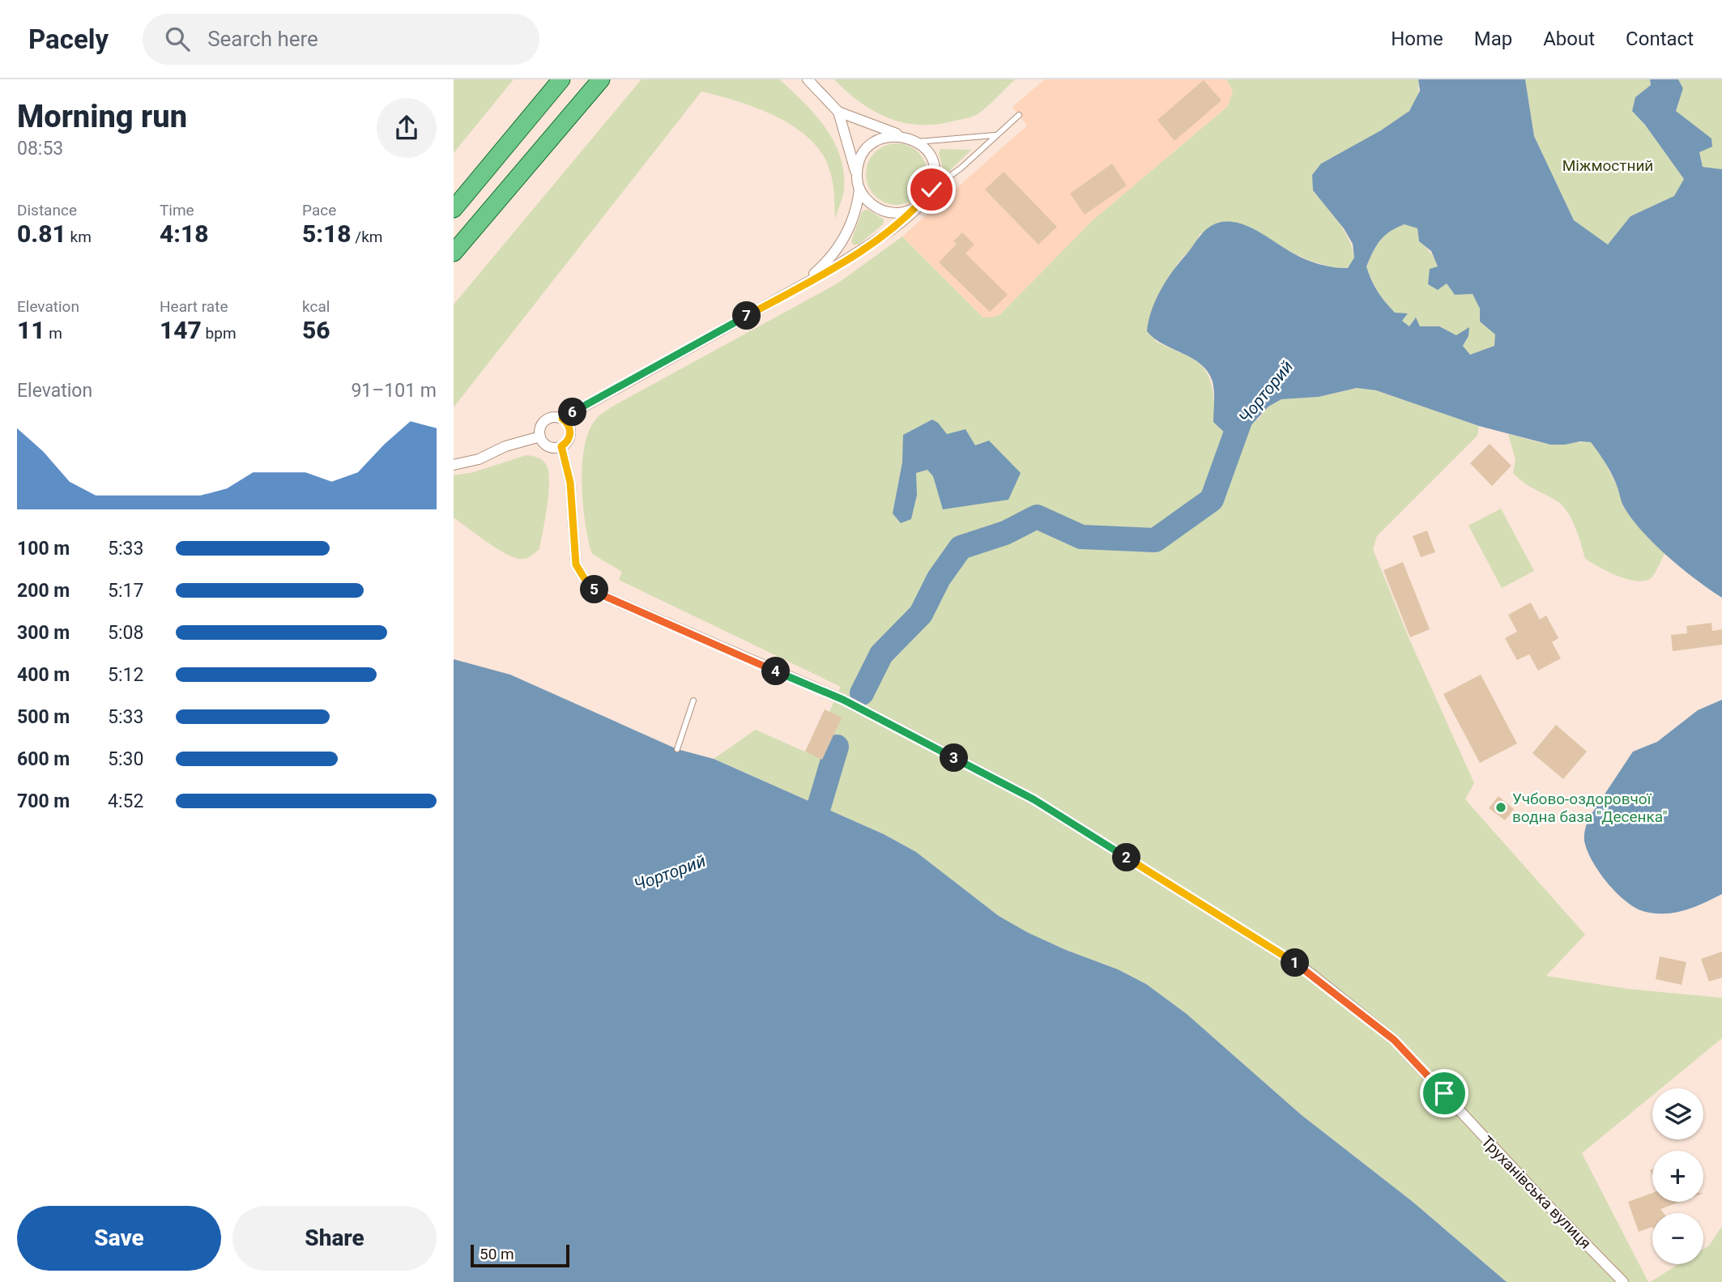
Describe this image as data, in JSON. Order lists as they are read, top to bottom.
{
  "streets": {
    "street": ["Труханівська вулиця"]
  },
  "water": ["Чорторий"],
  "parks": ["Міжмостний"],
  "places": ["Учбово-оздоровчої водна база \"Десенка\""],
  "scale_bar": "50 m",
  "page": {
    "header": "Pacely",
    "search": "Search here",
    "nav": [
      "Home",
      "Map",
      "About",
      "Contact"
    ],
    "heading": ["Morning run", "08:53"],
    "stats": [
      ["Distance", "0.81 km"],
      ["Time", "4:18"],
      ["Pace", "5:18 /km"],
      ["Elevation", "11 m"],
      ["Heart rate", "147 bpm"],
      ["kcal", "56"]
    ],
    "pins": [
      "7",
      "6",
      "5",
      "4",
      "3",
      "2",
      "1"
    ],
    "chart": ["Elevation", "91–101 m"],
    "list": [
      {
        "name": "100 m",
        "note": "5:33"
      },
      {
        "name": "200 m",
        "note": "5:17"
      },
      {
        "name": "300 m",
        "note": "5:08"
      },
      {
        "name": "400 m",
        "note": "5:12"
      },
      {
        "name": "500 m",
        "note": "5:33"
      },
      {
        "name": "600 m",
        "note": "5:30"
      },
      {
        "name": "700 m",
        "note": "4:52"
      }
    ],
    "map_buttons": ["+", "−"],
    "buttons": ["Save", "Share"],
    "scale": "50 m"
  }
}
